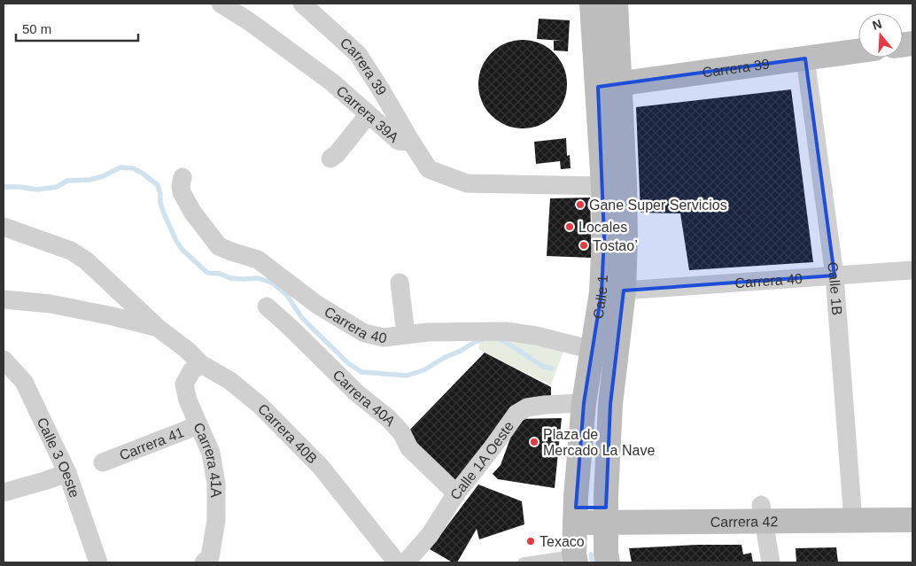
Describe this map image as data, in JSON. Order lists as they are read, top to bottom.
{
  "streets": {
    "main road": ["Carrera 39", "Calle 1", "Carrera 42"],
    "street": [
      "Carrera 39A",
      "Carrera 40",
      "Calle 1B",
      "Carrera 40A",
      "Carrera 40B",
      "Carrera 41",
      "Calle 3 Oeste",
      "Carrera 41A",
      "Calle 1A Oeste"
    ]
  },
  "crossings": [
    ["Carrera 39", "Carrera 39A"],
    ["Carrera 39", "Calle 1B"],
    ["Carrera 39", "Calle 1"],
    ["Carrera 39A", "Calle 1"],
    ["Carrera 40", "Calle 1B"],
    ["Carrera 40", "Calle 1"],
    ["Calle 1B", "Carrera 42"],
    ["Calle 1", "Calle 1A Oeste"],
    ["Calle 1", "Carrera 42"],
    ["Carrera 40A", "Calle 1A Oeste"],
    ["Carrera 40B", "Carrera 41A"],
    ["Carrera 41", "Carrera 41A"]
  ],
  "places": [
    "Gane Super Servicios",
    "Locales",
    "Tostao’",
    "Plaza de Mercado La Nave",
    "Texaco"
  ],
  "scale_bar": "50 m",
  "north": "top"
}
